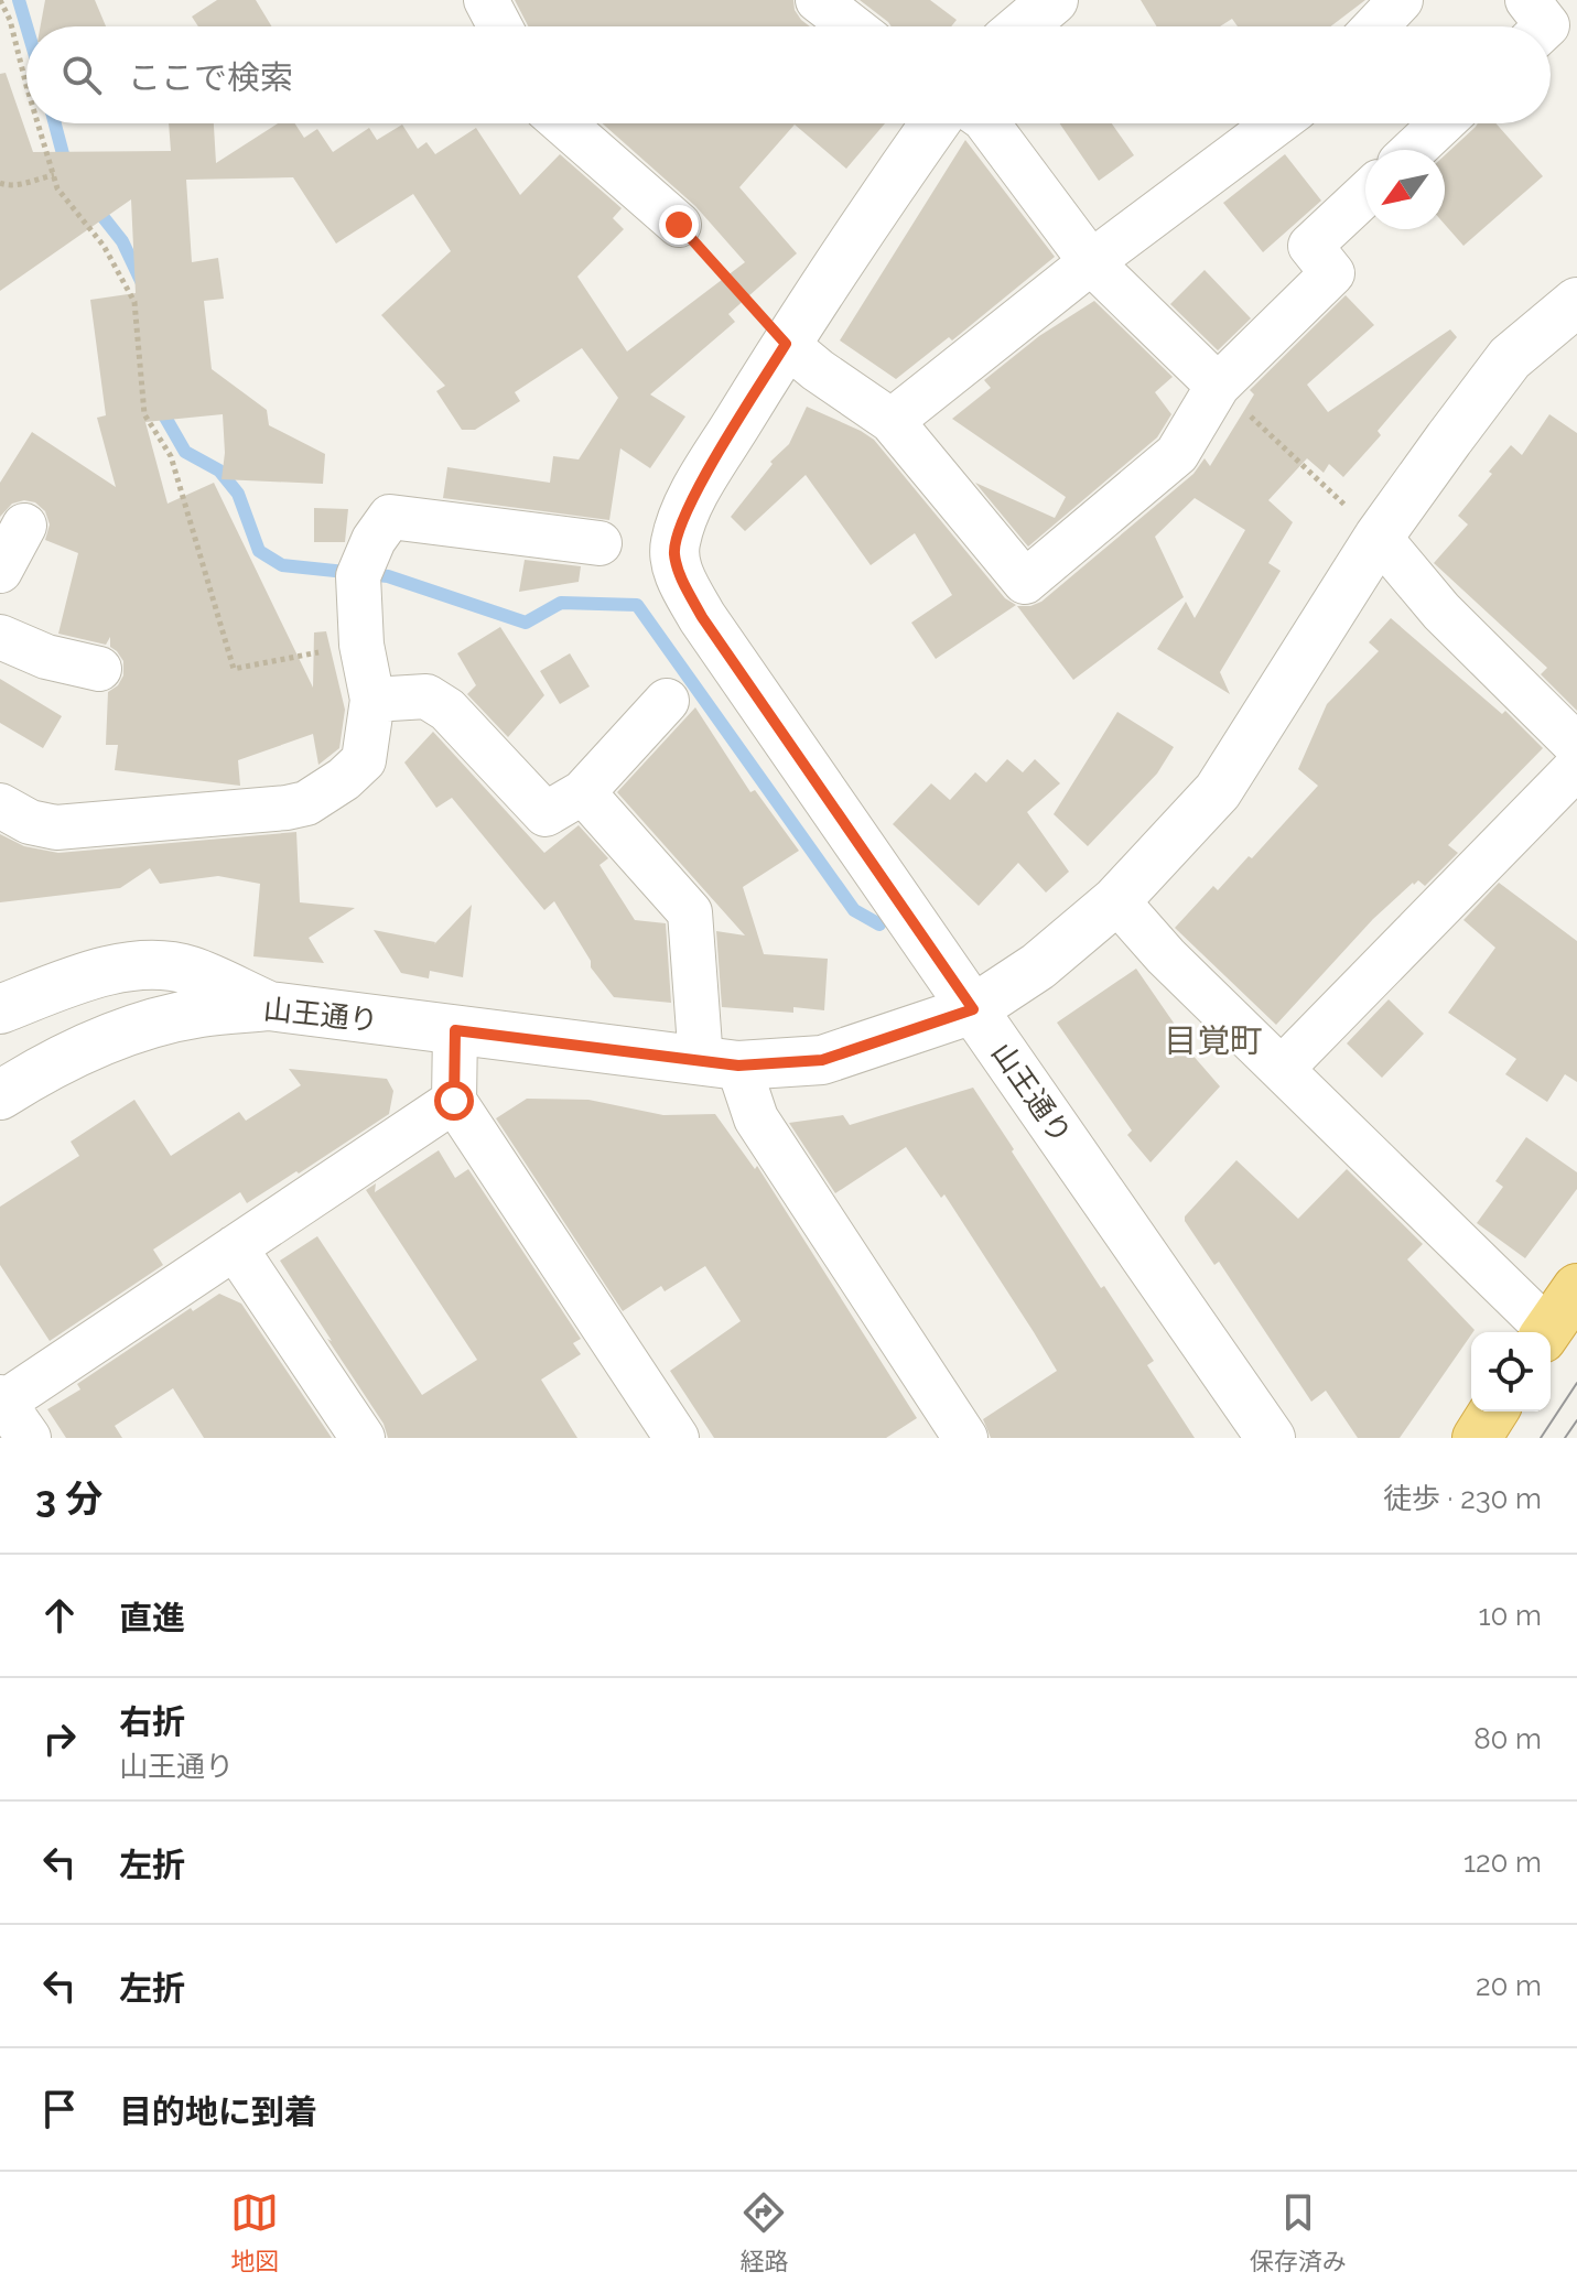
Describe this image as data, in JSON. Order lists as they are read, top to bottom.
{
  "streets": {
    "street": ["山王通り"]
  },
  "districts": ["目覚町"],
  "north": "bottom left",
  "page": {
    "search": "ここで検索",
    "heading": ["3 分", "徒歩 · 230 m"],
    "list": [
      ["直進", "10 m"],
      ["右折", "山王通り", "80 m"],
      ["左折", "120 m"],
      ["左折", "20 m"],
      "目的地に到着"
    ],
    "nav": ["地図", "経路", "保存済み"]
  }
}
